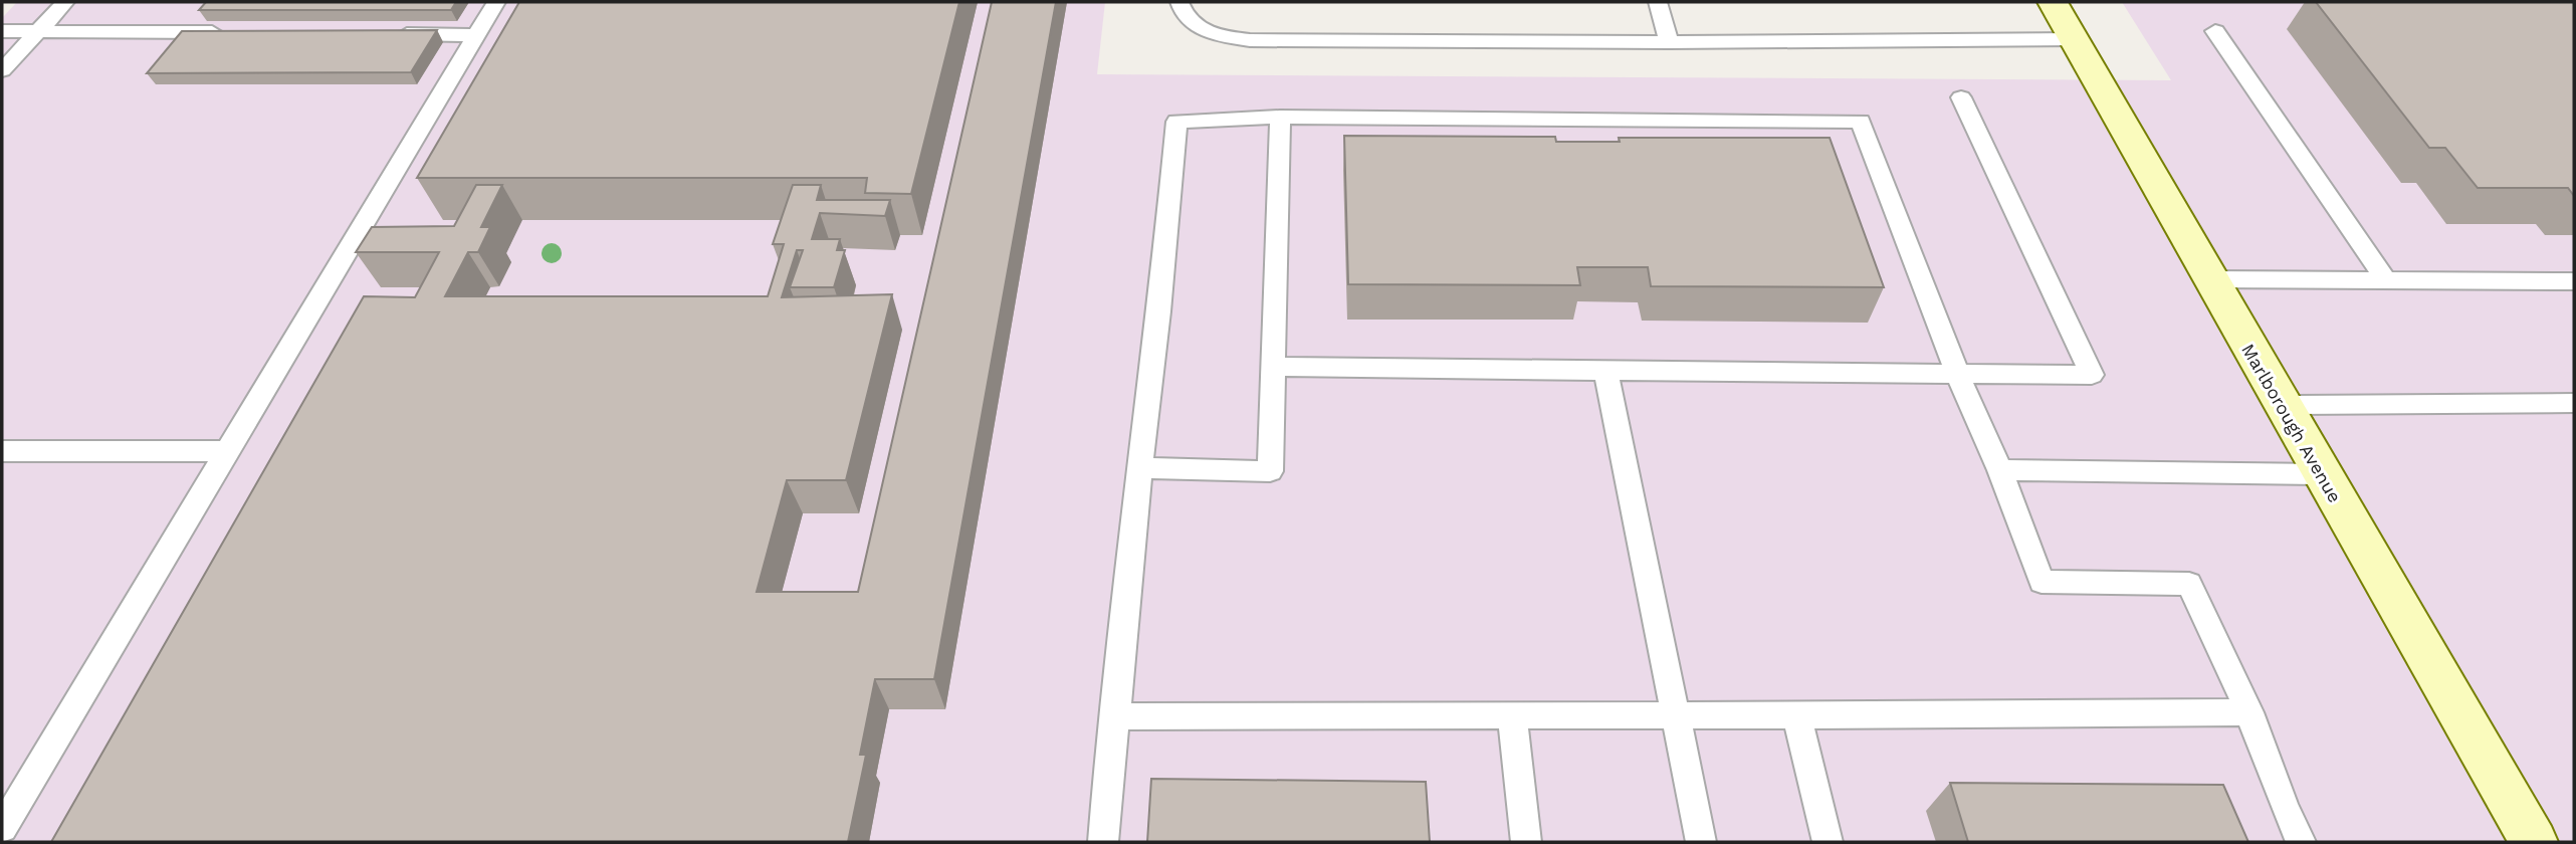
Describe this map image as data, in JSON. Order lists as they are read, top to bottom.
{
  "streets": {
    "street": ["Marlborough Avenue"]
  }
}
